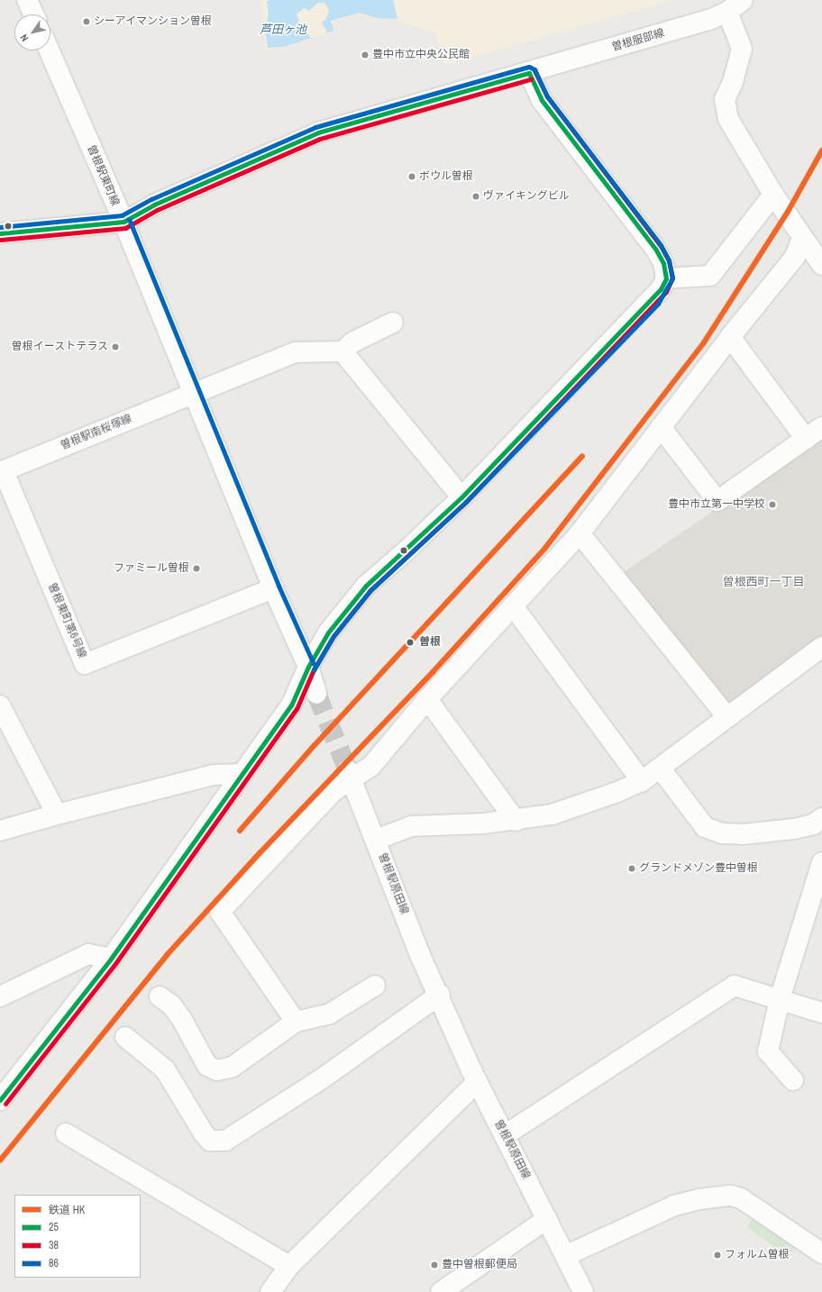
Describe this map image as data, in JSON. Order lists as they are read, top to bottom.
{
  "streets": {
    "street": [
      "曽根服部線",
      "曽根駅東町線",
      "曽根駅南桜塚線",
      "曽根東町第6号線",
      "曽根駅原田線"
    ]
  },
  "crossings": [
    ["曽根服部線", "曽根駅東町線"],
    ["曽根駅東町線", "曽根駅南桜塚線"],
    ["曽根駅東町線", "曽根東町第6号線"],
    ["曽根駅南桜塚線", "曽根東町第6号線"]
  ],
  "districts": ["曽根西町一丁目"],
  "water": ["芦田ヶ池"],
  "places": [
    "シーアイマンション曽根",
    "豊中市立中央公民館",
    "ボウル曽根",
    "ヴァイキングビル",
    "曽根イーストテラス",
    "豊中市立第一中学校",
    "ファミール曽根",
    "曽根",
    "グランドメゾン豊中曽根",
    "フォルム曽根",
    "豊中曽根郵便局"
  ],
  "lines": [
    "transit line 86",
    "transit line 38",
    "transit line 25",
    "rail line HK"
  ],
  "legend": [
    "鉄道 HK",
    "25",
    "38",
    "86"
  ],
  "north": "bottom left"
}
